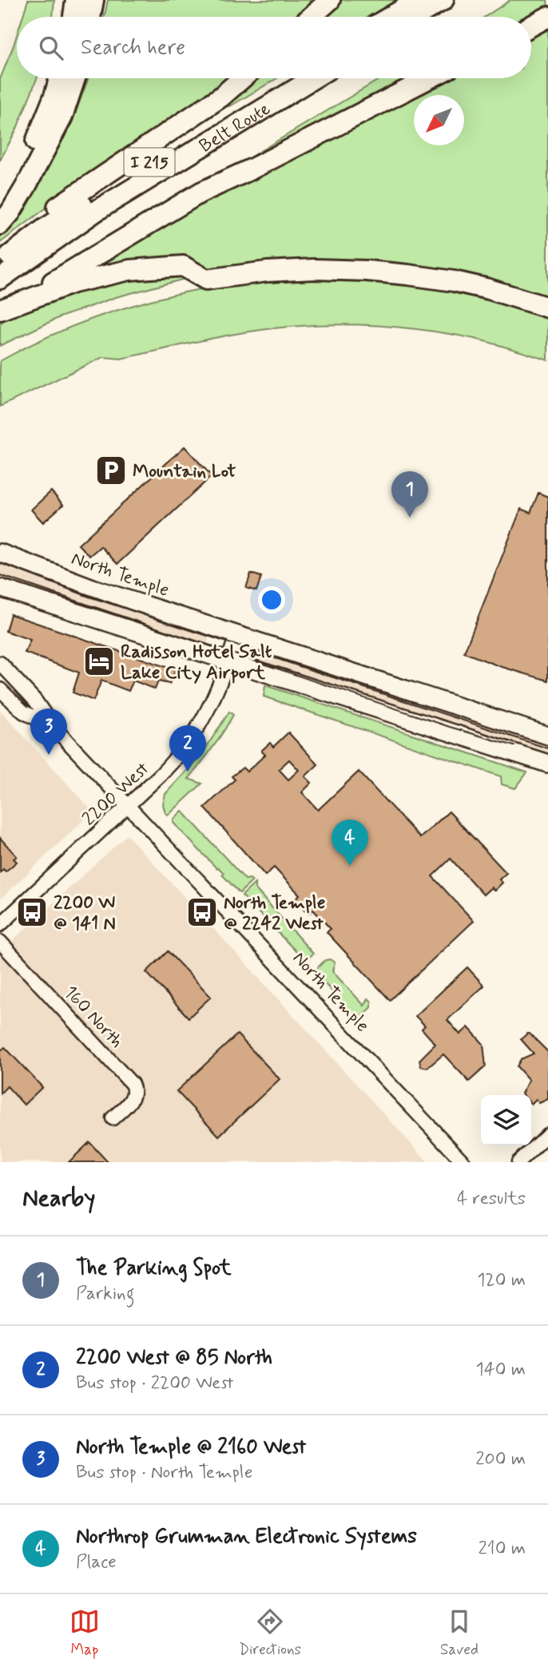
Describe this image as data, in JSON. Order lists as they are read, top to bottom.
{
  "streets": {
    "highway": ["Belt Route", "I 215"],
    "main road": ["North Temple"],
    "street": ["2200 West", "160 North"]
  },
  "crossings": [
    ["North Temple", "2200 West"]
  ],
  "places": {
    "parking": ["Mountain Lot"],
    "hotel": ["Radisson Hotel Salt Lake City Airport"],
    "bus stop": ["2200 W @ 141 N", "North Temple @ 2242 West"]
  },
  "north": "bottom left",
  "page": {
    "search": "Search here",
    "pins": [
      "1",
      "3",
      "2",
      "4"
    ],
    "heading": ["Nearby", "4 results"],
    "list": [
      {
        "mark": "1",
        "name": "The Parking Spot",
        "note": "Parking",
        "value": "120 m"
      },
      {
        "mark": "2",
        "name": "2200 West @ 85 North",
        "note": "Bus stop · 2200 West",
        "value": "140 m"
      },
      {
        "mark": "3",
        "name": "North Temple @ 2160 West",
        "note": "Bus stop · North Temple",
        "value": "200 m"
      },
      {
        "mark": "4",
        "name": "Northrop Grumman Electronic Systems",
        "note": "Place",
        "value": "210 m"
      }
    ],
    "nav": ["Map", "Directions", "Saved"]
  }
}
